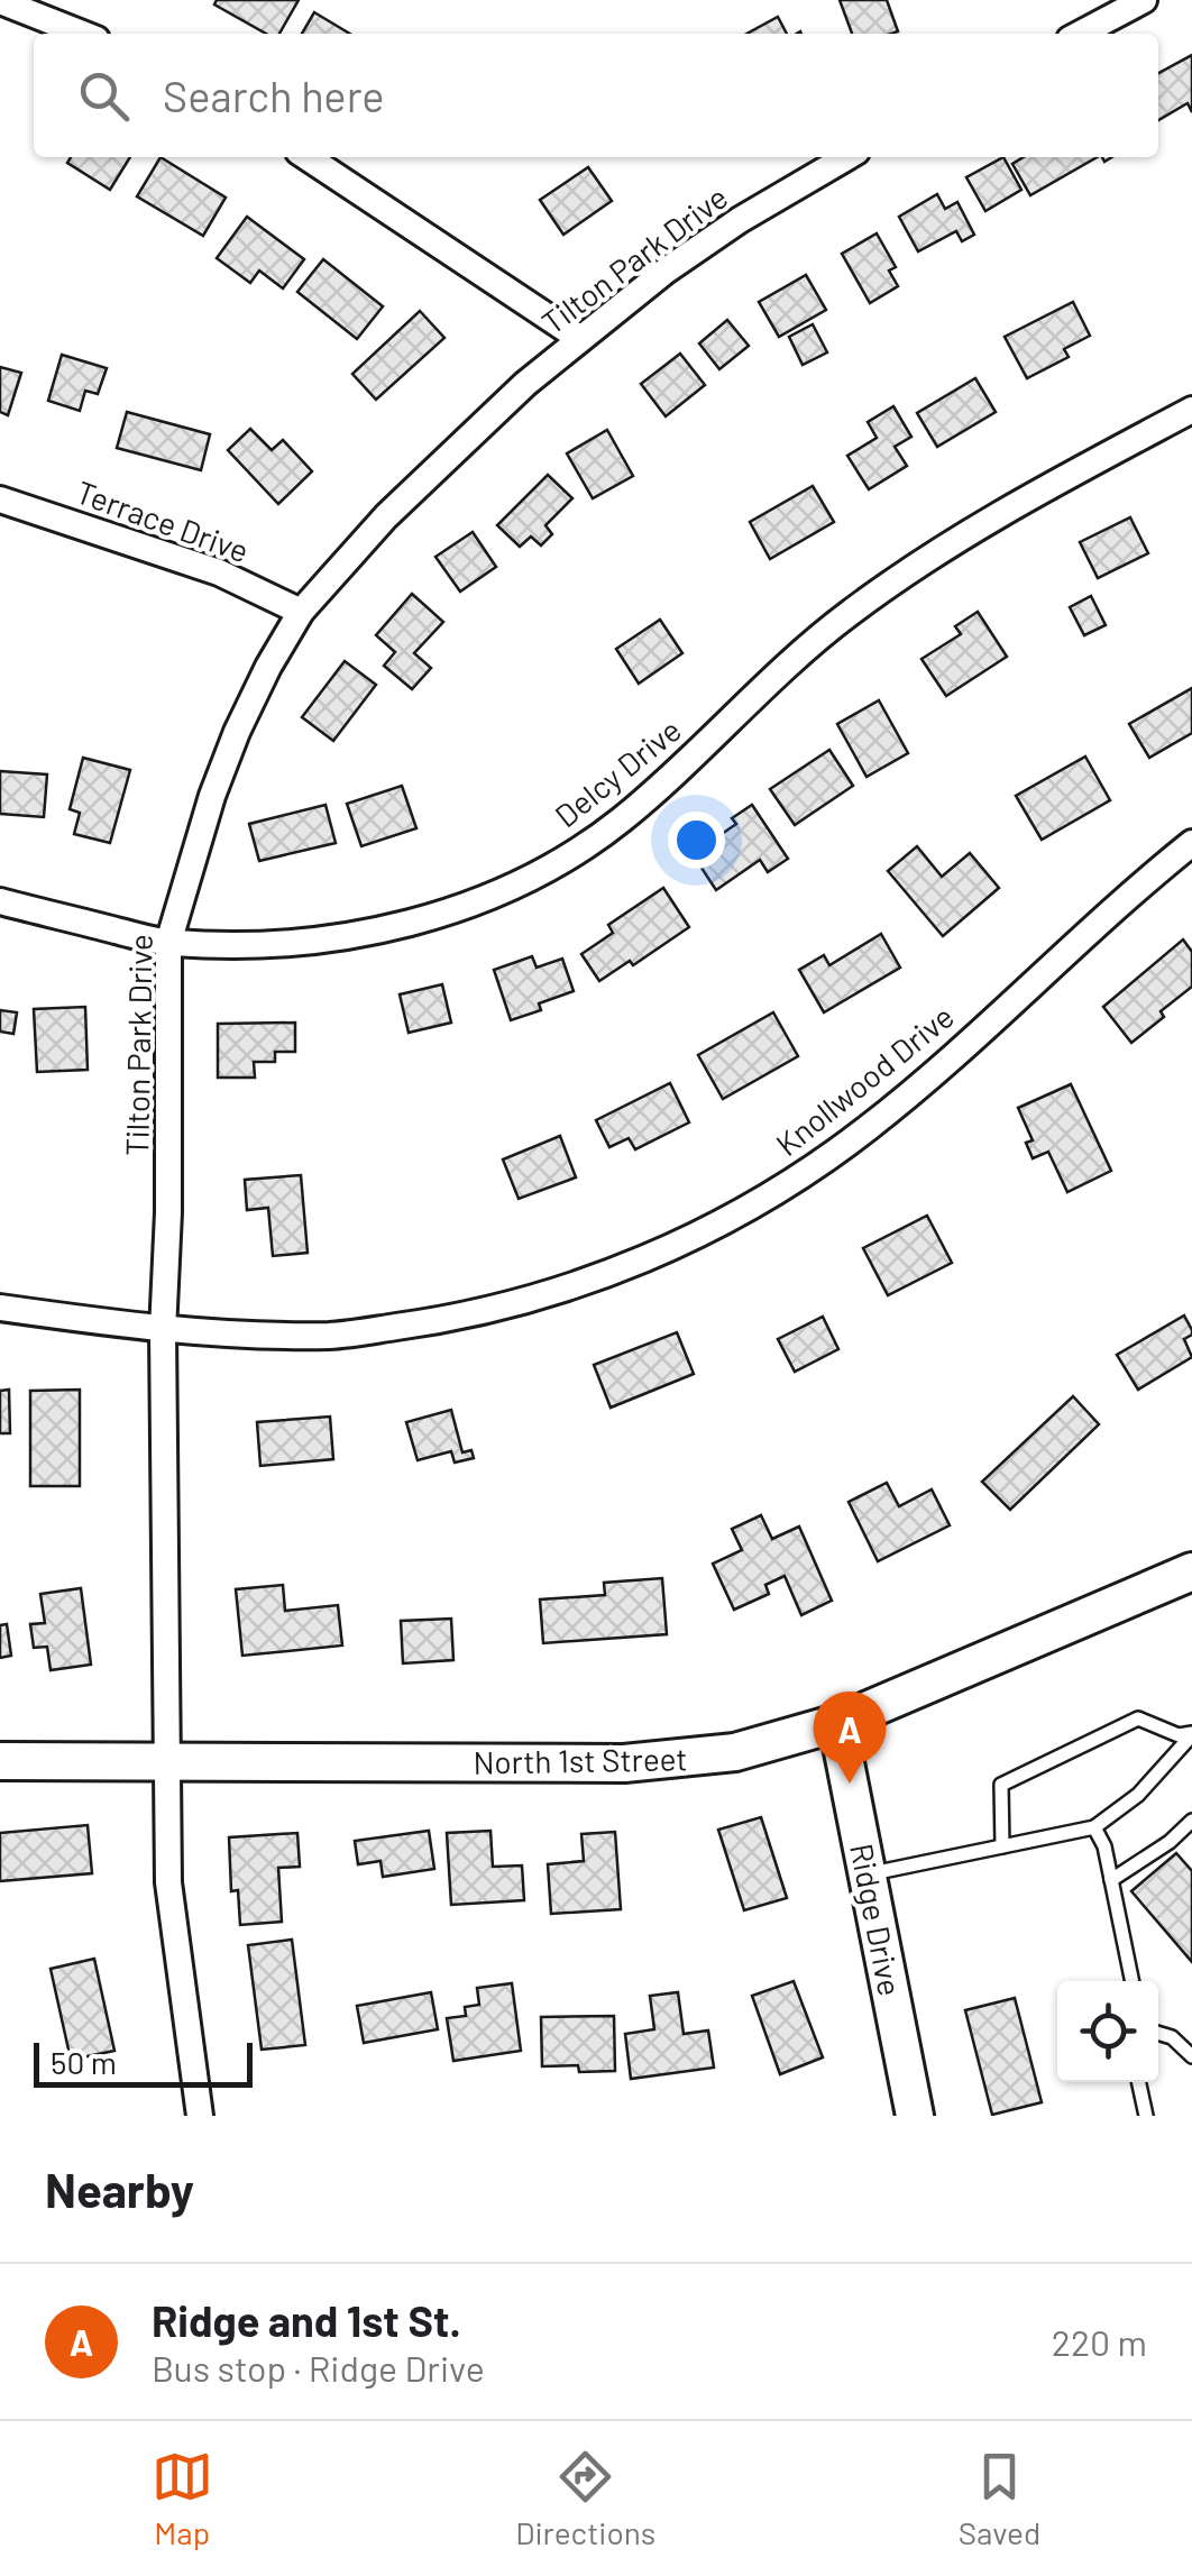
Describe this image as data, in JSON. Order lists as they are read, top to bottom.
{
  "streets": {
    "street": [
      "Tilton Park Drive",
      "Terrace Drive",
      "Delcy Drive",
      "Knollwood Drive",
      "North 1st Street",
      "Ridge Drive"
    ]
  },
  "crossings": [
    ["Tilton Park Drive", "Terrace Drive"],
    ["Tilton Park Drive", "Delcy Drive"],
    ["Tilton Park Drive", "Knollwood Drive"],
    ["Tilton Park Drive", "North 1st Street"],
    ["North 1st Street", "Ridge Drive"]
  ],
  "scale_bar": "50 m",
  "page": {
    "search": "Search here",
    "pins": "A",
    "scale": "50 m",
    "heading": "Nearby",
    "list": [
      {
        "mark": "A",
        "name": "Ridge and 1st St.",
        "note": "Bus stop · Ridge Drive",
        "value": "220 m"
      }
    ],
    "nav": ["Map", "Directions", "Saved"]
  }
}
